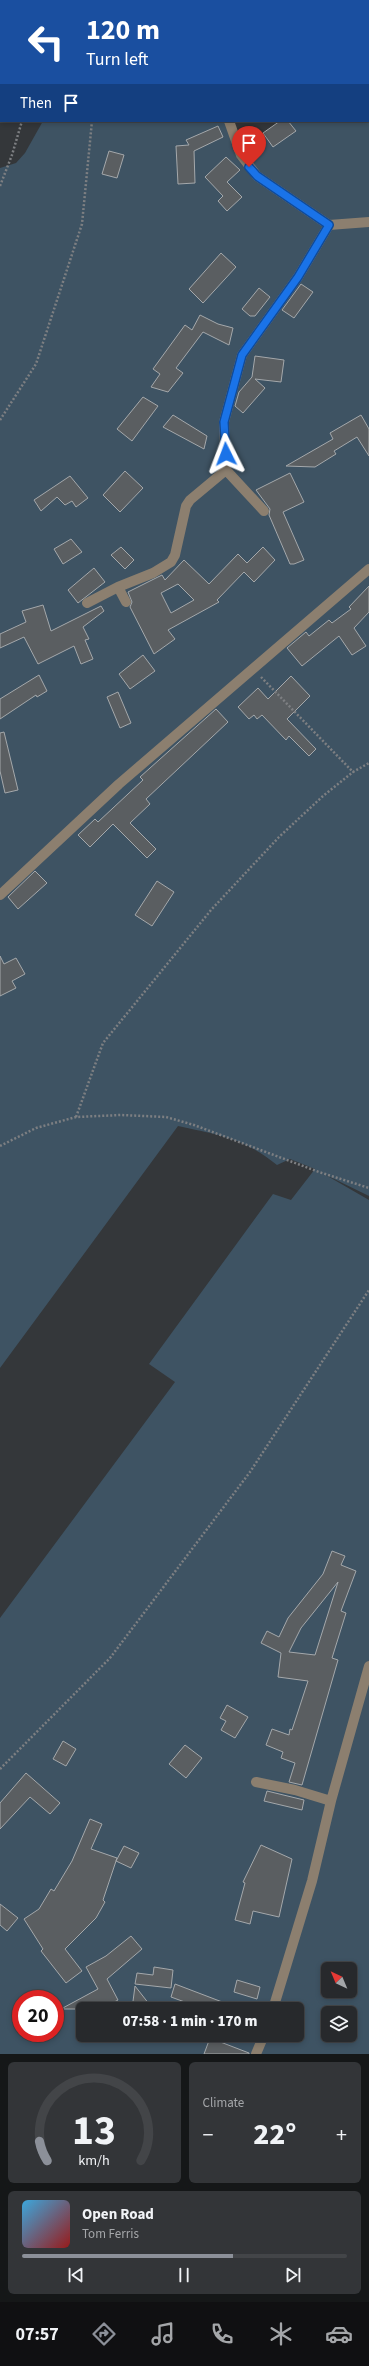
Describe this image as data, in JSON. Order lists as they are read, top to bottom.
{
  "north": "top left",
  "page": {
    "turn": ["120 m", "Turn left"],
    "then": "Then",
    "limit": "20",
    "trip": "07:58 · 1 min · 170 m",
    "tile": "Climate",
    "heat": ["−", "22°", "+"],
    "song": ["Open Road", "Tom Ferris"],
    "tabs": "07:57",
    "gauge": ["13", "km/h"]
  }
}
